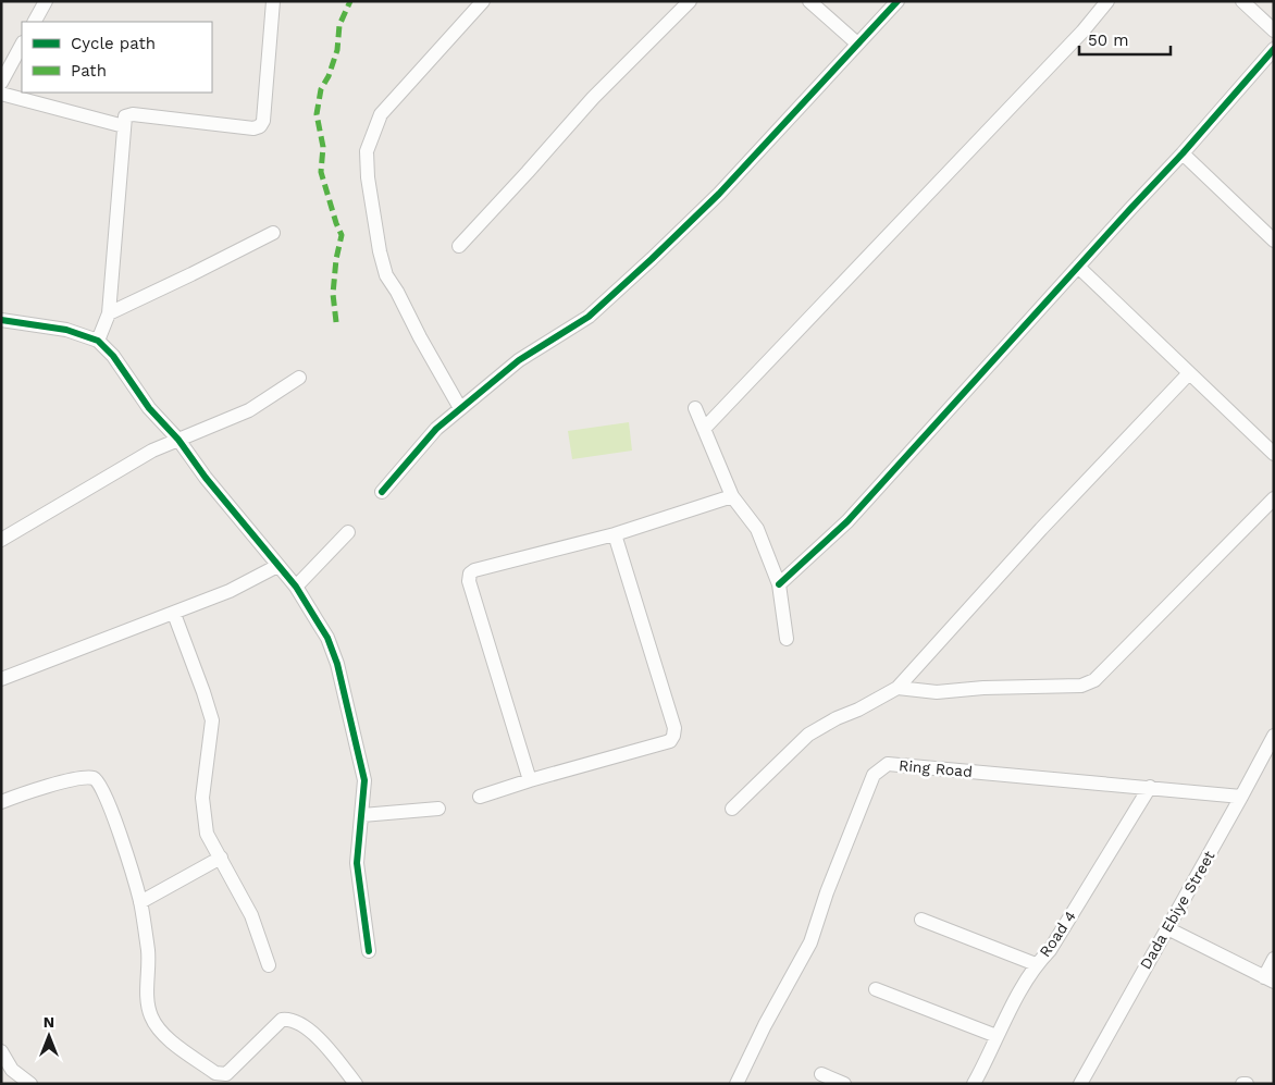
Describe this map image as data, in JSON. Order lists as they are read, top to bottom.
{
  "streets": {
    "street": ["Ring Road", "Dada Ebiye Street", "Road 4"]
  },
  "crossings": [
    ["Ring Road", "Dada Ebiye Street"],
    ["Ring Road", "Road 4"]
  ],
  "legend": ["Cycle path", "Path"],
  "scale_bar": "50 m",
  "north": "top"
}
